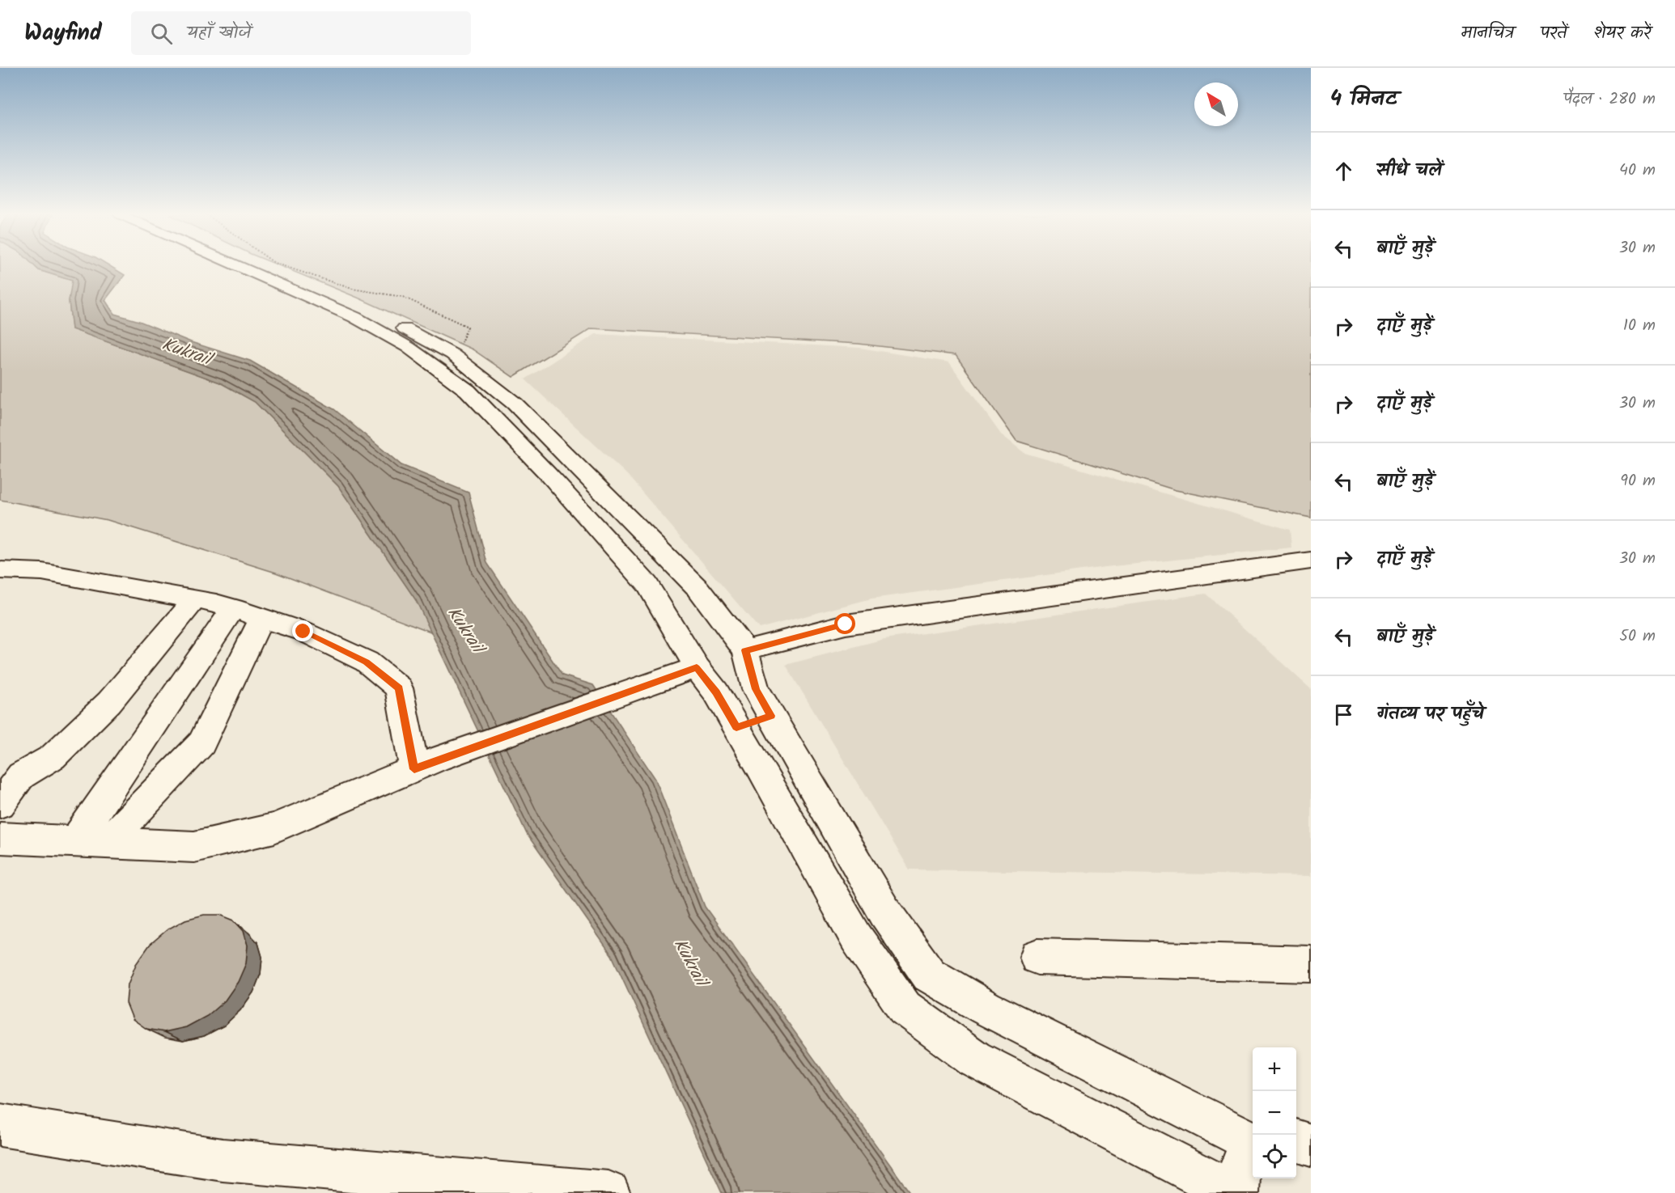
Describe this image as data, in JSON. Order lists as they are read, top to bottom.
{
  "water": ["Kukrail"],
  "north": "top left",
  "page": {
    "header": "Wayfind",
    "search": "यहाँ खोजें",
    "nav": ["मानचित्र", "परतें", "शेयर करें"],
    "heading": ["4 मिनट", "पैदल · 280 m"],
    "list": [
      ["सीधे चलें", "40 m"],
      ["बाएँ मुड़ें", "30 m"],
      ["दाएँ मुड़ें", "10 m"],
      ["दाएँ मुड़ें", "30 m"],
      ["बाएँ मुड़ें", "90 m"],
      ["दाएँ मुड़ें", "30 m"],
      ["बाएँ मुड़ें", "50 m"],
      "गंतव्य पर पहुँचे"
    ],
    "map_buttons": ["+", "−"]
  }
}
